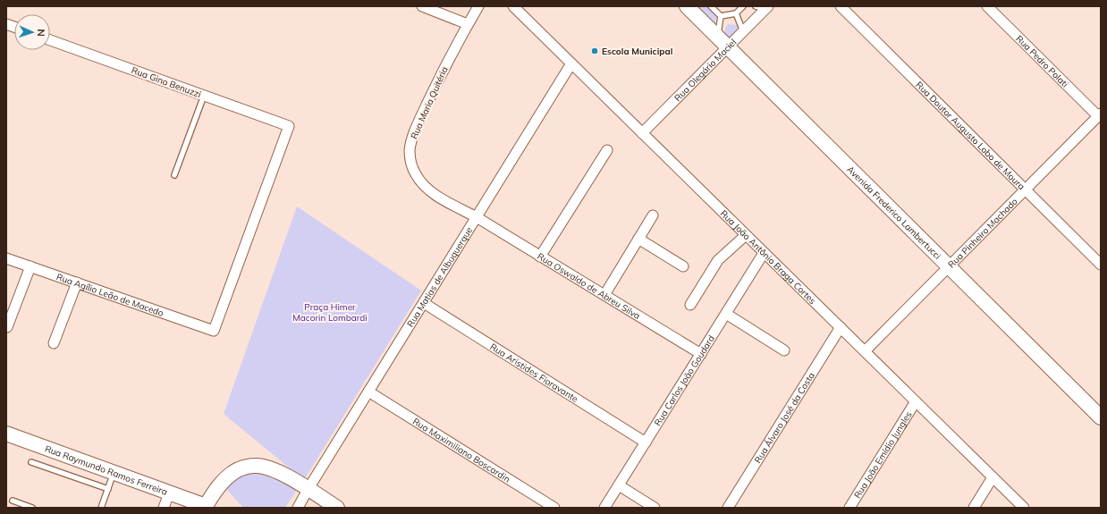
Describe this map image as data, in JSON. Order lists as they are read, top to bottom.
{
  "streets": {
    "street": [
      "Rua Pedro Polati",
      "Rua Olegário Maciel",
      "Rua Gino Benuzzi",
      "Rua Maria Quitéria",
      "Rua Doutor Augusto Lobo de Moura",
      "Avenida Frederico Lambertucci",
      "Rua Pinheiro Machado",
      "Rua João Antônio Braga Cortes",
      "Rua Matias de Albuquerque",
      "Rua Oswaldo de Abreu Silva",
      "Rua Agílio Leão de Macedo",
      "Rua Aristides Fioravante",
      "Rua Carlos João Goudard",
      "Rua Álvaro José da Costa",
      "Rua Maximiliano Boscardin",
      "Rua João Emídio Jungles",
      "Rua Raymundo Ramos Ferreira"
    ]
  },
  "crossings": [
    ["Rua Pedro Polati", "Rua Pinheiro Machado"],
    ["Rua Olegário Maciel", "Avenida Frederico Lambertucci"],
    ["Rua Olegário Maciel", "Rua João Antônio Braga Cortes"],
    ["Rua Gino Benuzzi", "Rua Agílio Leão de Macedo"],
    ["Rua Maria Quitéria", "Rua Matias de Albuquerque"],
    ["Rua Maria Quitéria", "Rua Oswaldo de Abreu Silva"],
    ["Rua Doutor Augusto Lobo de Moura", "Rua Pinheiro Machado"],
    ["Avenida Frederico Lambertucci", "Rua Pinheiro Machado"],
    ["Rua Pinheiro Machado", "Rua João Antônio Braga Cortes"],
    ["Rua João Antônio Braga Cortes", "Rua Matias de Albuquerque"],
    ["Rua João Antônio Braga Cortes", "Rua Carlos João Goudard"],
    ["Rua João Antônio Braga Cortes", "Rua Álvaro José da Costa"],
    ["Rua João Antônio Braga Cortes", "Rua João Emídio Jungles"],
    ["Rua Matias de Albuquerque", "Rua Oswaldo de Abreu Silva"],
    ["Rua Matias de Albuquerque", "Rua Aristides Fioravante"],
    ["Rua Matias de Albuquerque", "Rua Maximiliano Boscardin"],
    ["Rua Oswaldo de Abreu Silva", "Rua Carlos João Goudard"],
    ["Rua Aristides Fioravante", "Rua Carlos João Goudard"]
  ],
  "parks": ["Praça Himer Macorin Lombardi"],
  "places": ["Escola Municipal"],
  "north": "right"
}
